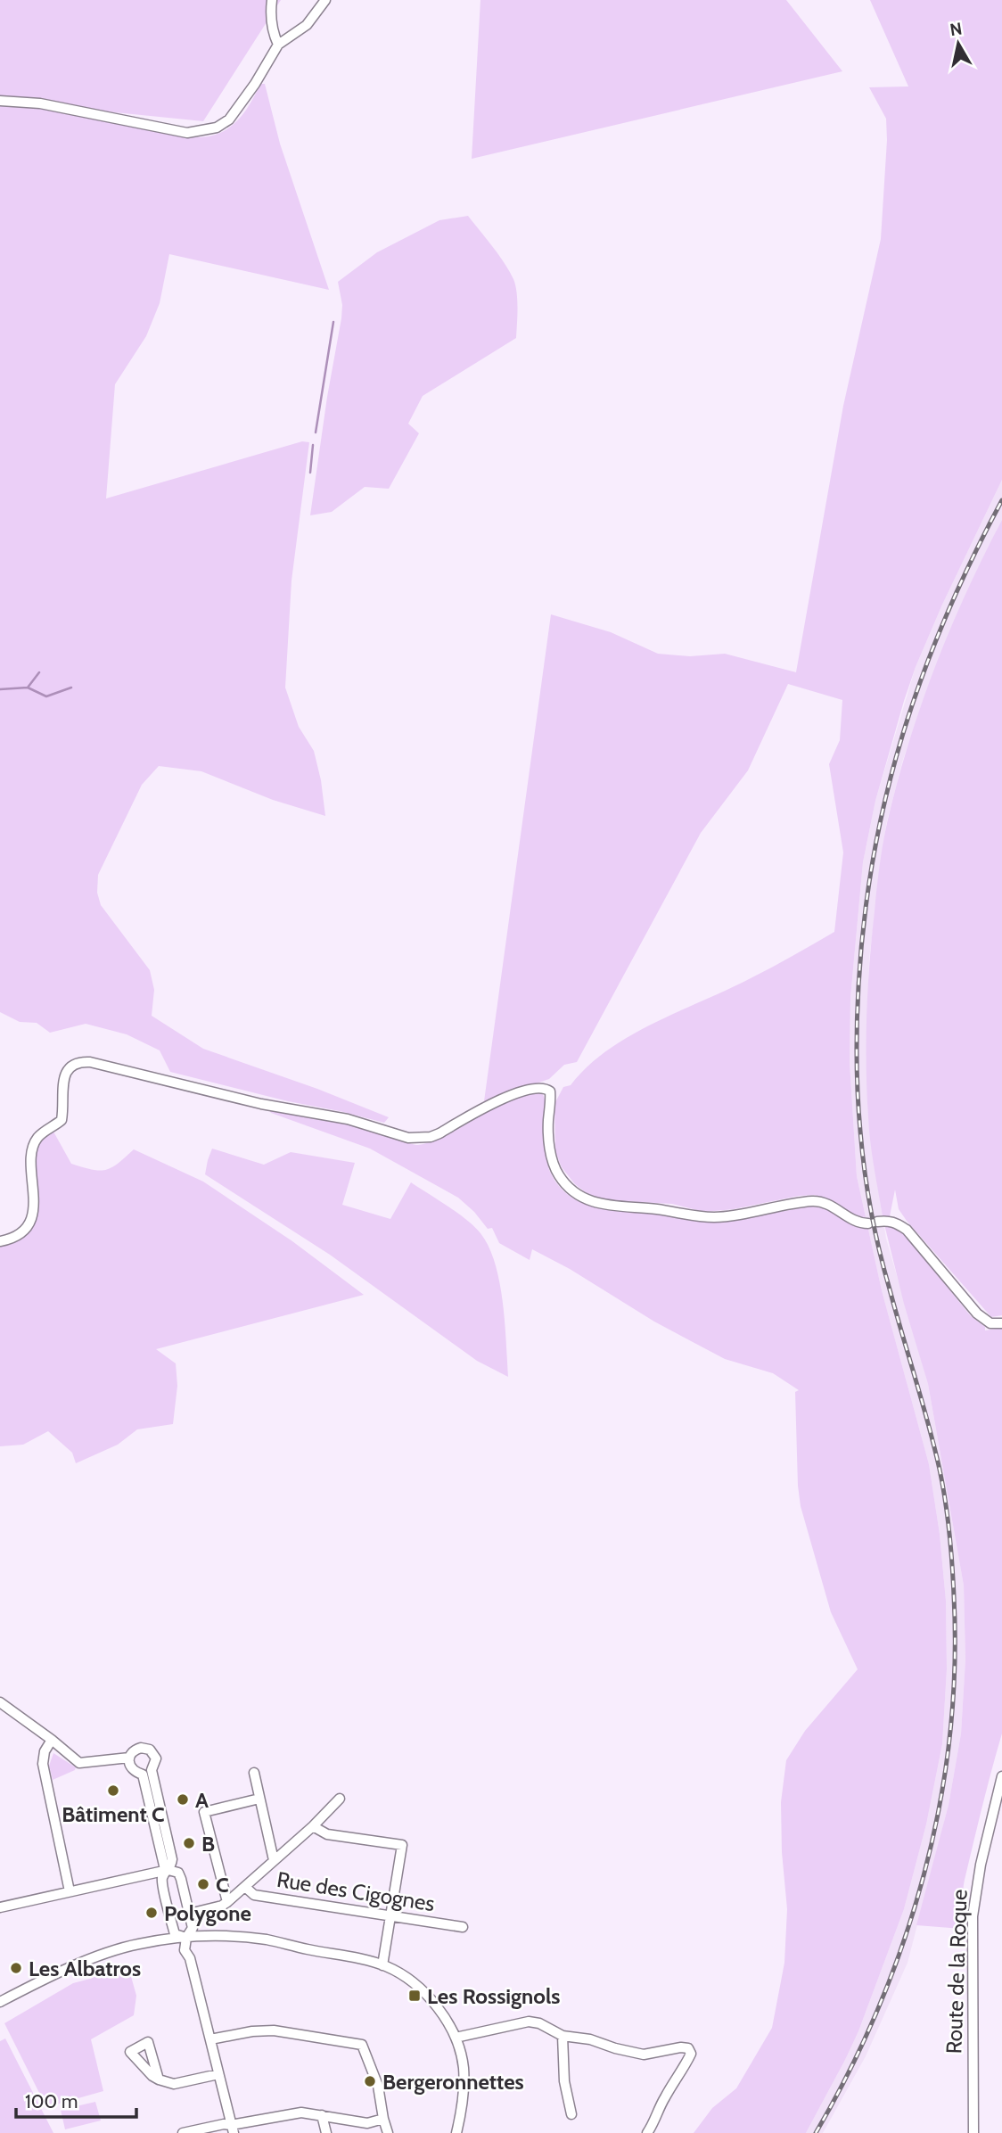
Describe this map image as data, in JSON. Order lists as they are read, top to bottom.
{
  "streets": {
    "street": ["Rue des Cigognes", "Route de la Roque"]
  },
  "places": {
    "other": [
      "Bâtiment C",
      "A",
      "B",
      "C",
      "Polygone",
      "Les Albatros",
      "Bergeronnettes"
    ],
    "transit": ["Les Rossignols"]
  },
  "scale_bar": "100 m",
  "north": "top"
}
